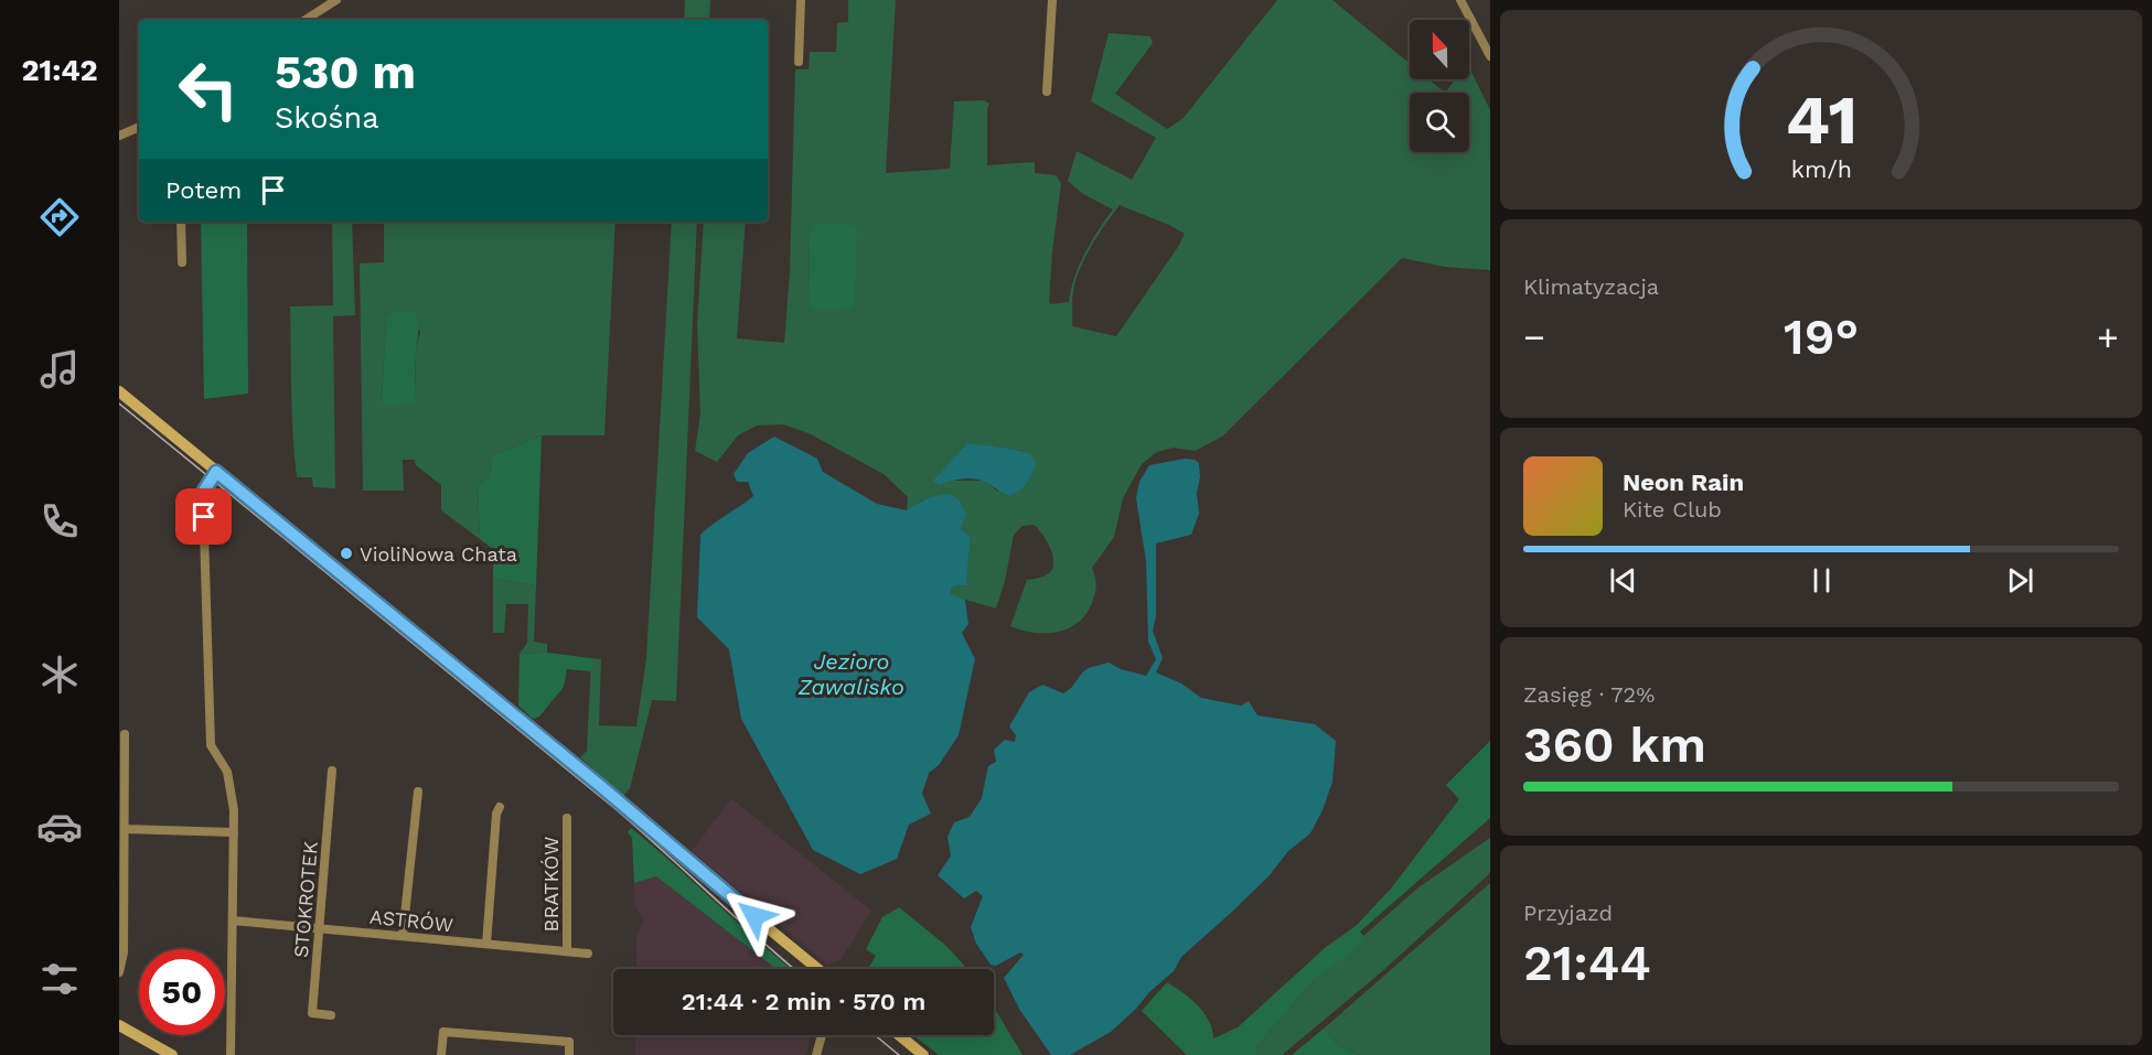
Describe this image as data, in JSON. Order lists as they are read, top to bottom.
{
  "streets": {
    "street": ["BRATKÓW", "STOKROTEK", "ASTRÓW"]
  },
  "crossings": [
    ["BRATKÓW", "ASTRÓW"],
    ["STOKROTEK", "ASTRÓW"]
  ],
  "water": ["Jezioro Zawalisko"],
  "places": ["VioliNowa Chata"],
  "north": "top",
  "page": {
    "tabs": "21:42",
    "turn": ["530 m", "Skośna"],
    "then": "Potem",
    "tile": [
      "Klimatyzacja",
      ["Zasięg · 72%", "360 km"],
      ["Przyjazd", "21:44"]
    ],
    "heat": ["−", "19°", "+"],
    "song": ["Neon Rain", "Kite Club"],
    "limit": "50",
    "trip": "21:44 · 2 min · 570 m",
    "gauge": ["41", "km/h"]
  }
}
